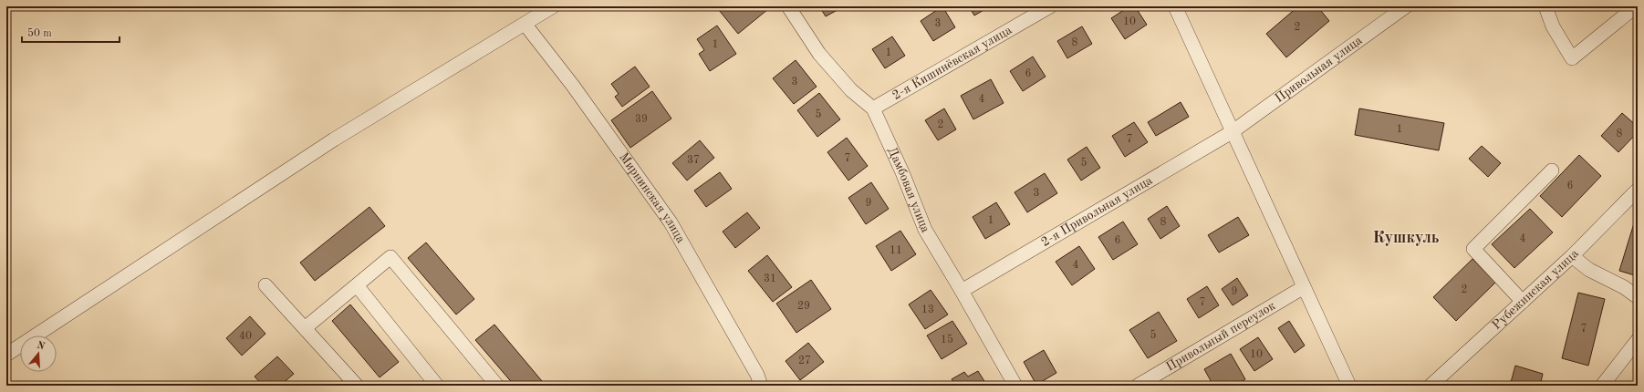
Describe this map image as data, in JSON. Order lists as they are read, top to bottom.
{
  "streets": {
    "street": [
      "2-я Кишинёвская улица",
      "Привольная улица",
      "Дамбовая улица",
      "Мирнинская улица",
      "2-я Привольная улица",
      "Рубежинская улица",
      "Привольный переулок"
    ]
  },
  "crossings": [
    ["2-я Кишинёвская улица", "Дамбовая улица"],
    ["Привольная улица", "2-я Привольная улица"],
    ["Дамбовая улица", "2-я Привольная улица"]
  ],
  "districts": ["Кушкуль"],
  "house_numbers": [
    "10",
    "3",
    "2",
    "8",
    "1",
    "1",
    "6",
    "3",
    "4",
    "5",
    "39",
    "2",
    "1",
    "8",
    "7",
    "7",
    "37",
    "5",
    "6",
    "3",
    "9",
    "1",
    "8",
    "4",
    "6",
    "11",
    "4",
    "31",
    "2",
    "9",
    "7",
    "29",
    "13",
    "7",
    "5",
    "40",
    "15",
    "10",
    "27"
  ],
  "scale_bar": "50 m",
  "north": "top"
}
